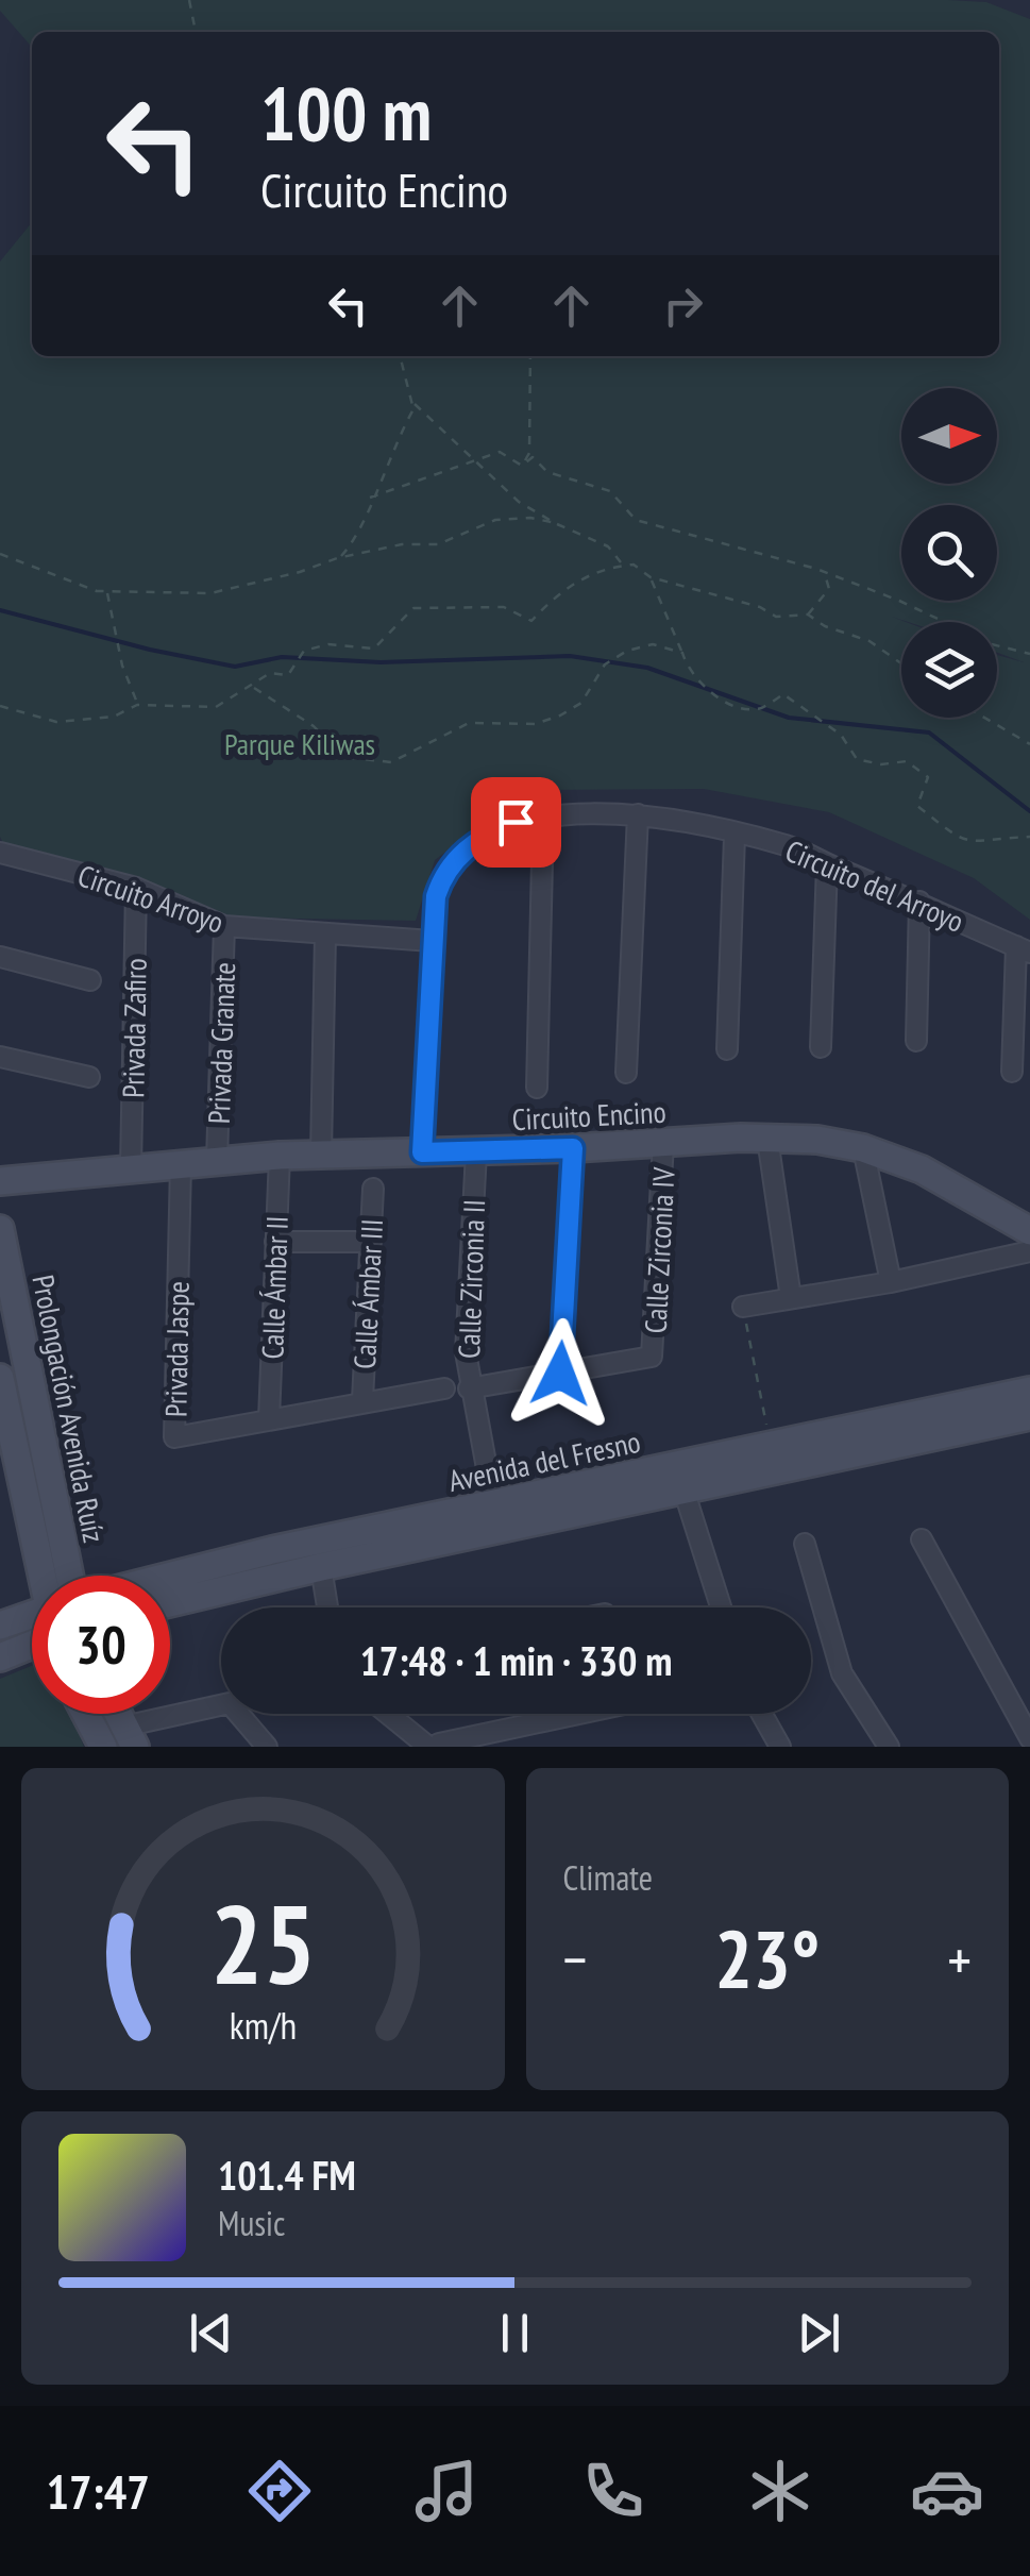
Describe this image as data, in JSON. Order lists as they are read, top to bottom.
{
  "streets": {
    "street": [
      "Circuito del Arroyo",
      "Circuito Arroyo",
      "Privada Zafiro",
      "Privada Granate",
      "Circuito Encino",
      "Calle Zirconia IV",
      "Calle Zirconia II",
      "Calle Ámbar II",
      "Calle Ámbar III",
      "Privada Jaspe",
      "Prolongación Avenida Ruíz",
      "Avenida del Fresno"
    ]
  },
  "crossings": [
    ["Circuito del Arroyo", "Circuito Arroyo"],
    ["Circuito del Arroyo", "Circuito Encino"],
    ["Circuito Arroyo", "Privada Zafiro"],
    ["Circuito Arroyo", "Privada Granate"],
    ["Privada Zafiro", "Circuito Encino"],
    ["Privada Granate", "Circuito Encino"],
    ["Circuito Encino", "Calle Zirconia IV"],
    ["Circuito Encino", "Calle Zirconia II"],
    ["Circuito Encino", "Calle Ámbar II"],
    ["Circuito Encino", "Privada Jaspe"],
    ["Calle Zirconia II", "Avenida del Fresno"],
    ["Calle Ámbar II", "Privada Jaspe"]
  ],
  "parks": ["Parque Kiliwas"],
  "north": "right",
  "page": {
    "turn": ["100 m", "Circuito Encino"],
    "limit": "30",
    "trip": "17:48 · 1 min · 330 m",
    "tile": "Climate",
    "heat": ["−", "23°", "+"],
    "song": ["101.4 FM", "Music"],
    "tabs": "17:47",
    "gauge": ["25", "km/h"]
  }
}
